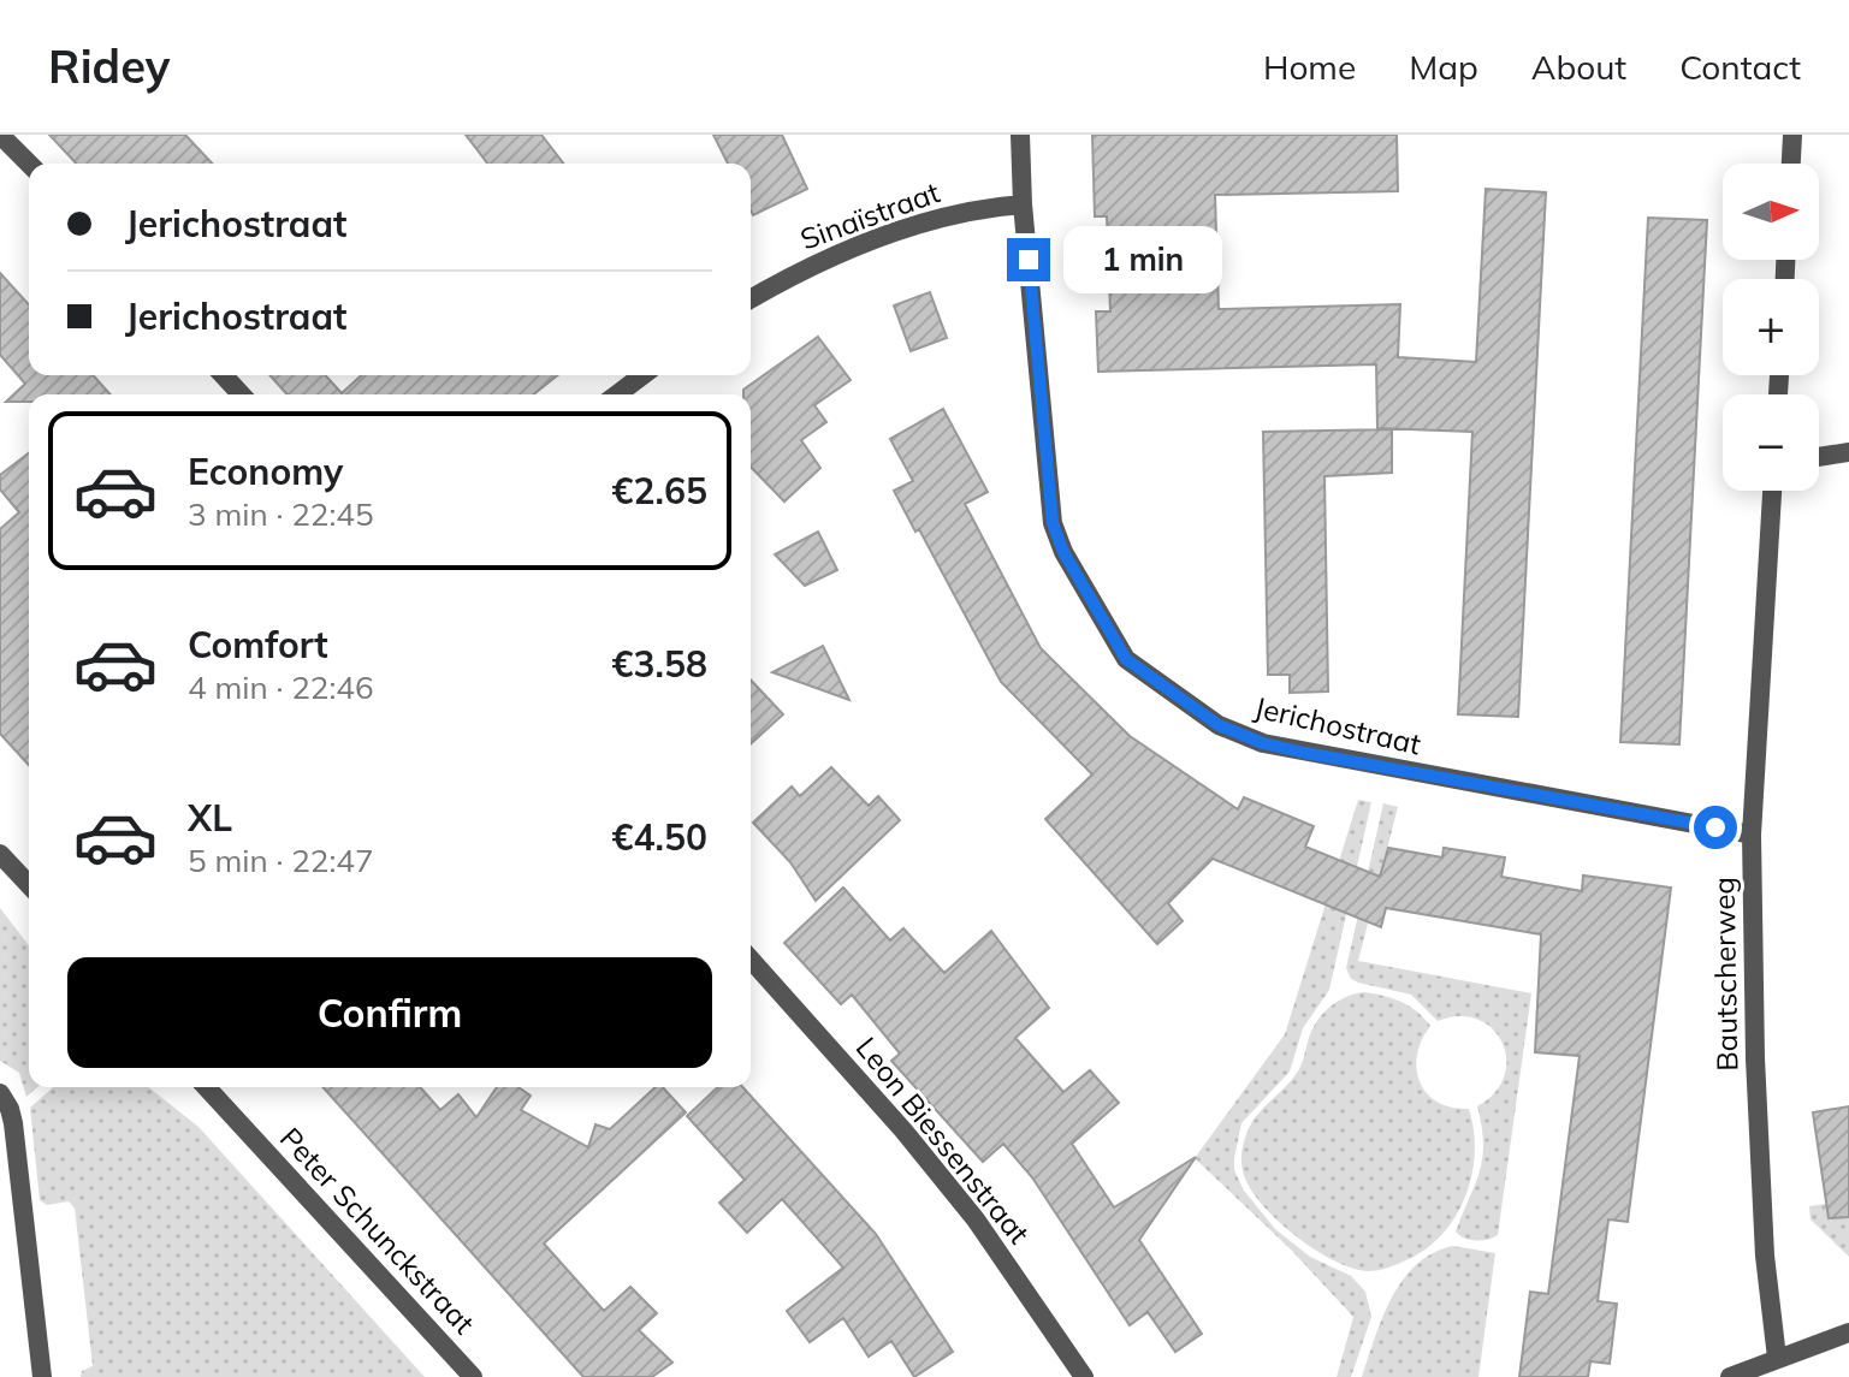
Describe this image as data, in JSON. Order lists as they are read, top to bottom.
{
  "streets": {
    "street": [
      "Sinaïstraat",
      "Jerichostraat",
      "Bautscherweg",
      "Leon Biessenstraat",
      "Peter Schunckstraat"
    ]
  },
  "crossings": [
    ["Sinaïstraat", "Jerichostraat"],
    ["Jerichostraat", "Bautscherweg"]
  ],
  "north": "right",
  "page": {
    "header": "Ridey",
    "nav": [
      "Home",
      "Map",
      "About",
      "Contact"
    ],
    "map_buttons": ["+", "−"],
    "banner": ["Jerichostraat", "Jerichostraat"],
    "bubble": "1 min",
    "list": [
      {
        "name": "Economy",
        "note": "3 min · 22:45",
        "value": "€2.65"
      },
      {
        "name": "Comfort",
        "note": "4 min · 22:46",
        "value": "€3.58"
      },
      {
        "name": "XL",
        "note": "5 min · 22:47",
        "value": "€4.50"
      }
    ],
    "buttons": "Confirm"
  }
}
